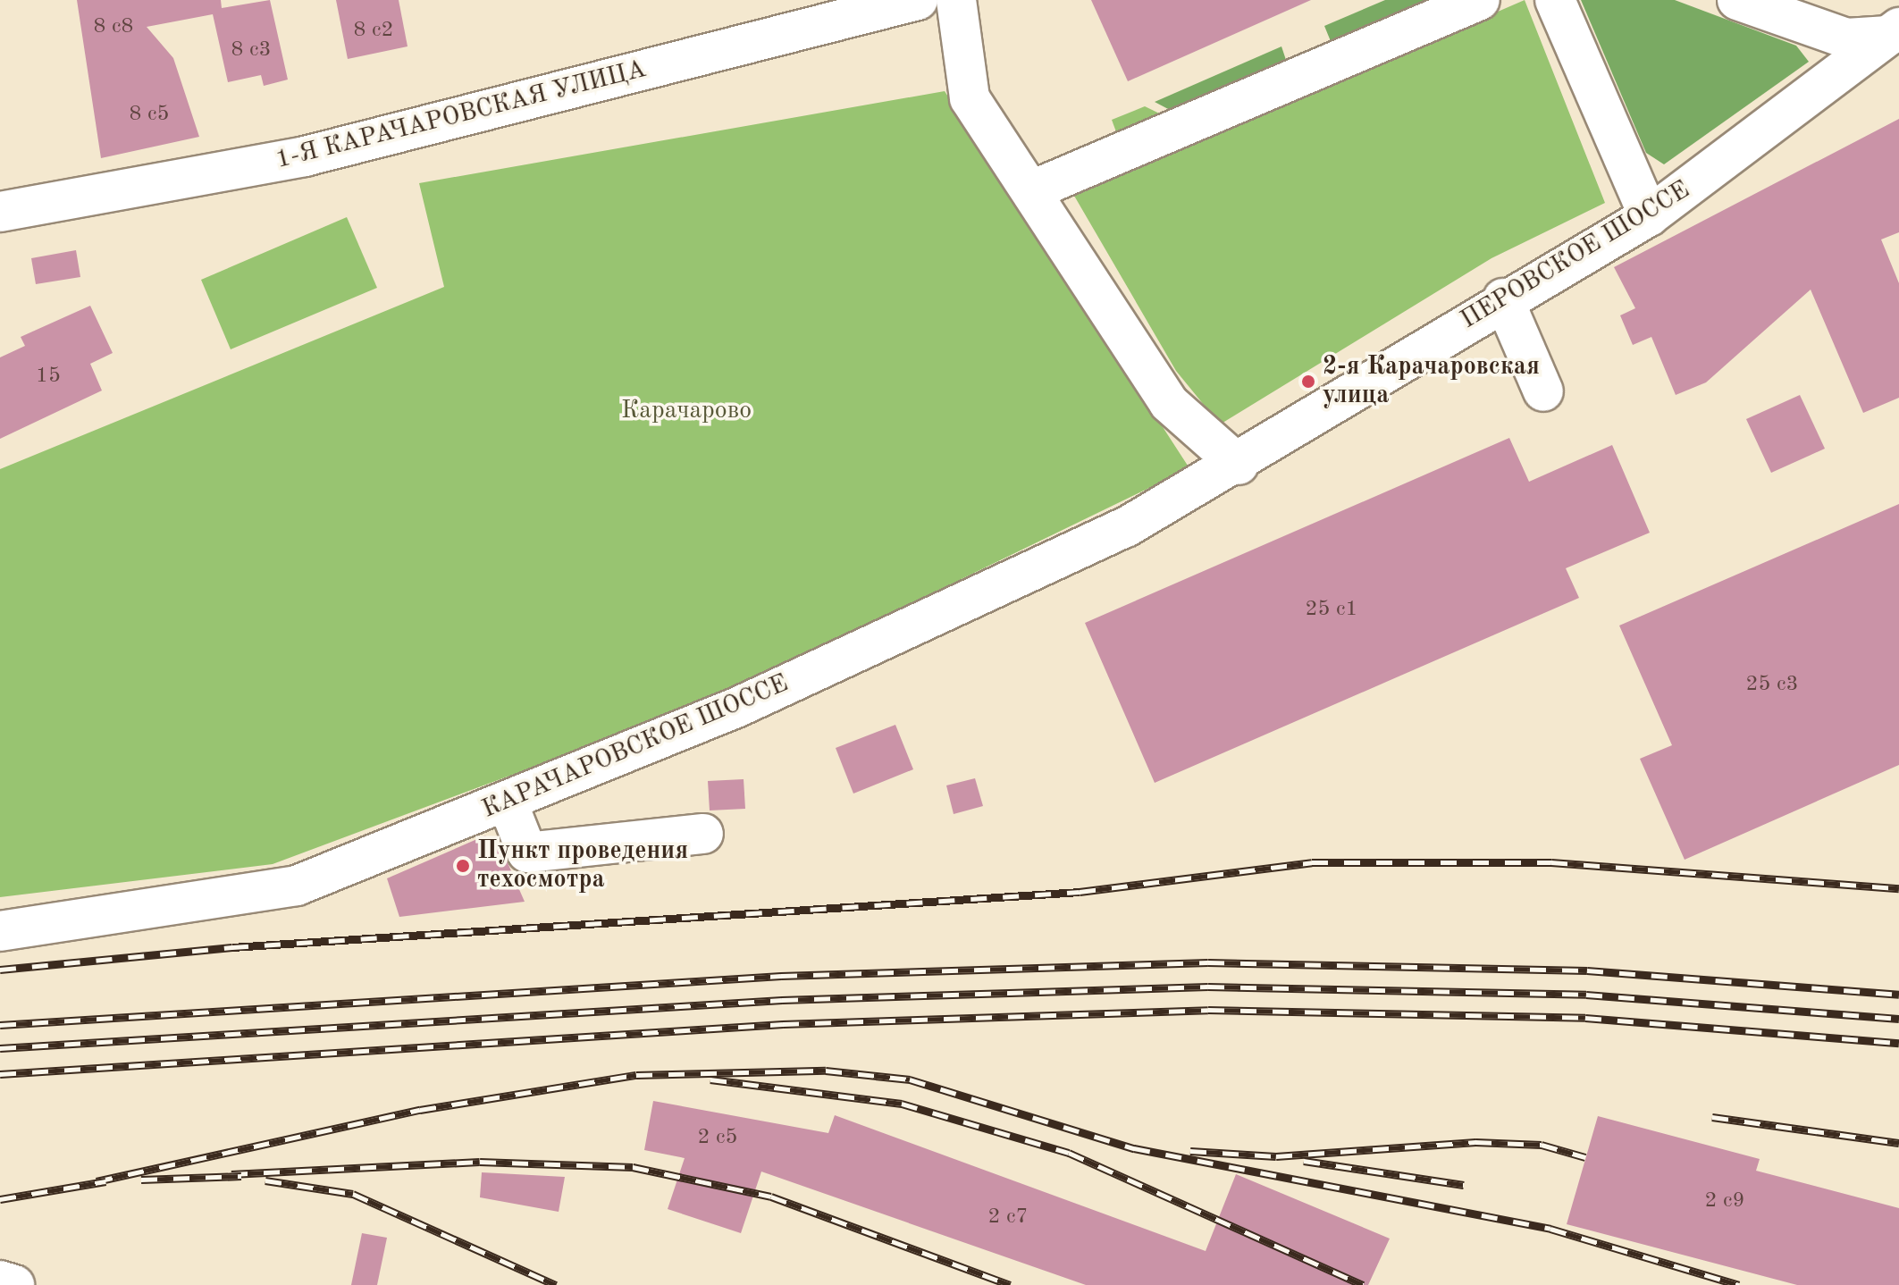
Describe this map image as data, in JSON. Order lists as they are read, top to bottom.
{
  "streets": {
    "street": ["1-Я КАРАЧАРОВСКАЯ УЛИЦА", "ПЕРОВСКОЕ ШОССЕ", "КАРАЧАРОВСКОЕ ШОССЕ"]
  },
  "crossings": [
    ["ПЕРОВСКОЕ ШОССЕ", "КАРАЧАРОВСКОЕ ШОССЕ"]
  ],
  "parks": ["Карачарово"],
  "places": ["2-я Карачаровская улица", "Пункт проведения техосмотра"],
  "house_numbers": [
    "8 с8",
    "8 с2",
    "8 с3",
    "8 с5",
    "15",
    "25 с1",
    "25 с3",
    "2 с5",
    "2 с9",
    "2 с7"
  ]
}
